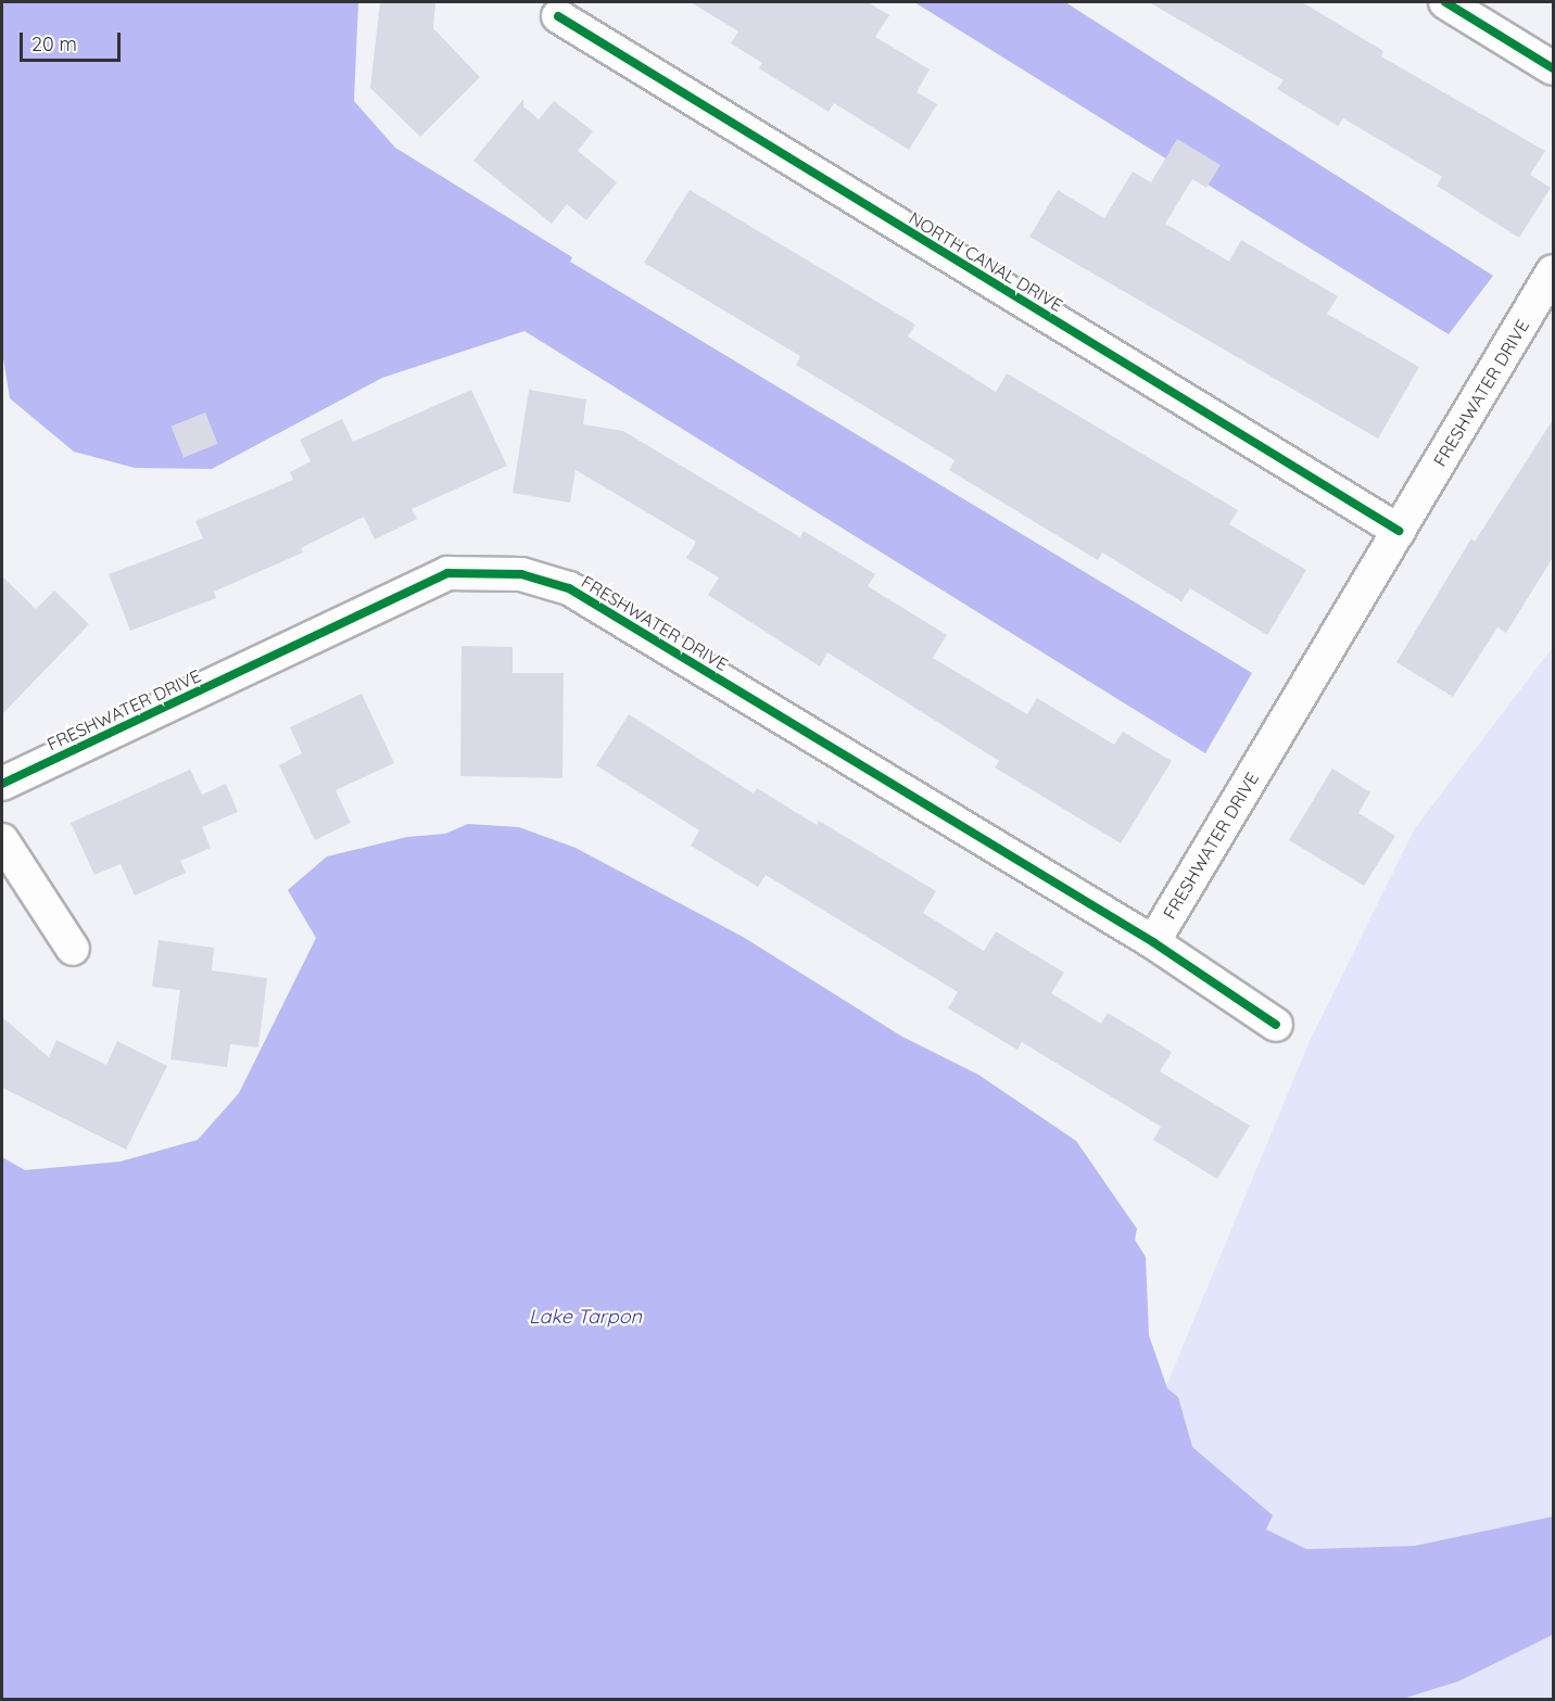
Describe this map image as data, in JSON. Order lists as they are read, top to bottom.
{
  "streets": {
    "street": ["NORTH CANAL DRIVE", "FRESHWATER DRIVE"]
  },
  "crossings": [
    ["NORTH CANAL DRIVE", "FRESHWATER DRIVE"]
  ],
  "water": ["Lake Tarpon"],
  "scale_bar": "20 m"
}
